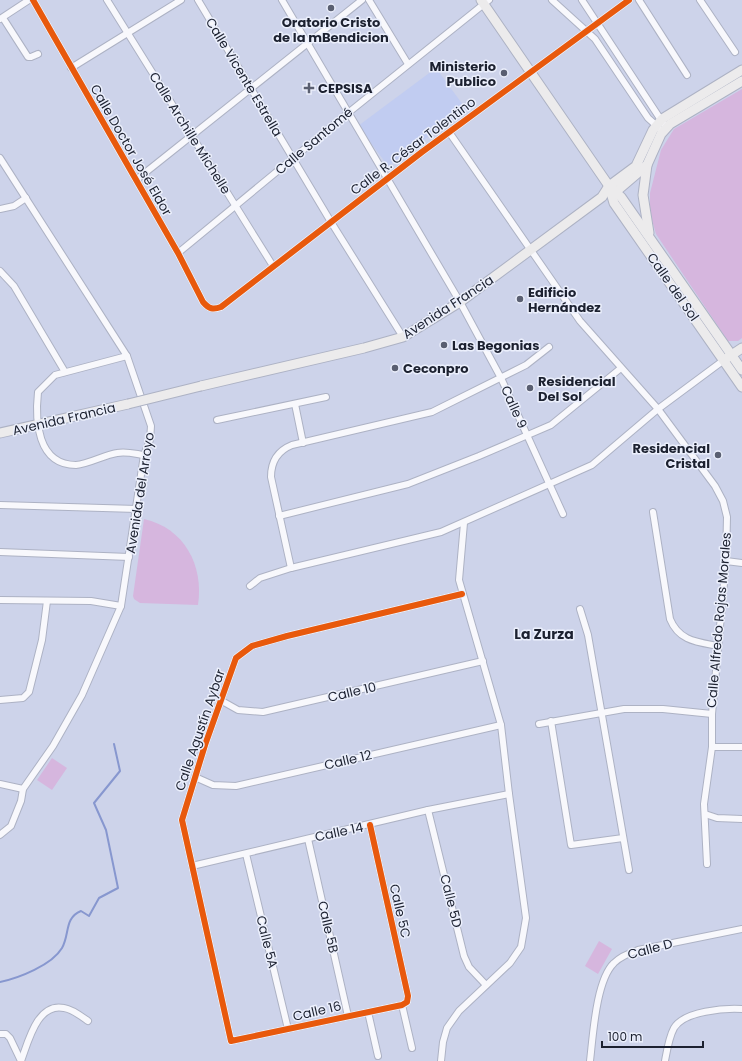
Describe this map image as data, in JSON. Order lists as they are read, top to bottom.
{
  "streets": {
    "main road": ["Calle del Sol", "Avenida Francia"],
    "street": [
      "Calle Vicente Estrella",
      "Calle Archille Michelle",
      "Calle Santomé",
      "Calle R. César Tolentino",
      "Calle Doctor José Eldor",
      "Calle 9",
      "Avenida del Arroyo",
      "Calle Alfredo Rojas Morales",
      "Calle 10",
      "Calle Agustín Aybar",
      "Calle 12",
      "Calle 14",
      "Calle 5D",
      "Calle 5C",
      "Calle 5B",
      "Calle 5A",
      "Calle D",
      "Calle 16"
    ]
  },
  "crossings": [
    ["Calle Vicente Estrella", "Calle Santomé"],
    ["Calle Vicente Estrella", "Calle R. César Tolentino"],
    ["Calle Vicente Estrella", "Avenida Francia"],
    ["Calle Archille Michelle", "Calle Santomé"],
    ["Calle Archille Michelle", "Calle R. César Tolentino"],
    ["Calle Santomé", "Calle Doctor José Eldor"],
    ["Calle Santomé", "Calle del Sol"],
    ["Calle Santomé", "Calle 9"],
    ["Calle R. César Tolentino", "Calle Doctor José Eldor"],
    ["Calle R. César Tolentino", "Calle del Sol"],
    ["Calle R. César Tolentino", "Calle 9"],
    ["Calle R. César Tolentino", "Calle Alfredo Rojas Morales"],
    ["Calle del Sol", "Avenida Francia"],
    ["Avenida Francia", "Calle 9"],
    ["Avenida Francia", "Avenida del Arroyo"],
    ["Avenida Francia", "Calle Alfredo Rojas Morales"],
    ["Calle 10", "Calle Agustín Aybar"],
    ["Calle Agustín Aybar", "Calle 12"],
    ["Calle Agustín Aybar", "Calle 14"],
    ["Calle Agustín Aybar", "Calle 16"],
    ["Calle 14", "Calle 5D"],
    ["Calle 14", "Calle 5C"],
    ["Calle 14", "Calle 5B"],
    ["Calle 14", "Calle 5A"],
    ["Calle 5C", "Calle 16"],
    ["Calle 5B", "Calle 16"],
    ["Calle 5A", "Calle 16"]
  ],
  "districts": ["La Zurza"],
  "places": {
    "other": [
      "Oratorio Cristo de la mBendicion",
      "Ministerio Publico",
      "Edificio Hernández",
      "Las Begonias",
      "Ceconpro",
      "Residencial Del Sol",
      "Residencial Cristal"
    ],
    "health": ["CEPSISA"]
  },
  "scale_bar": "100 m"
}
